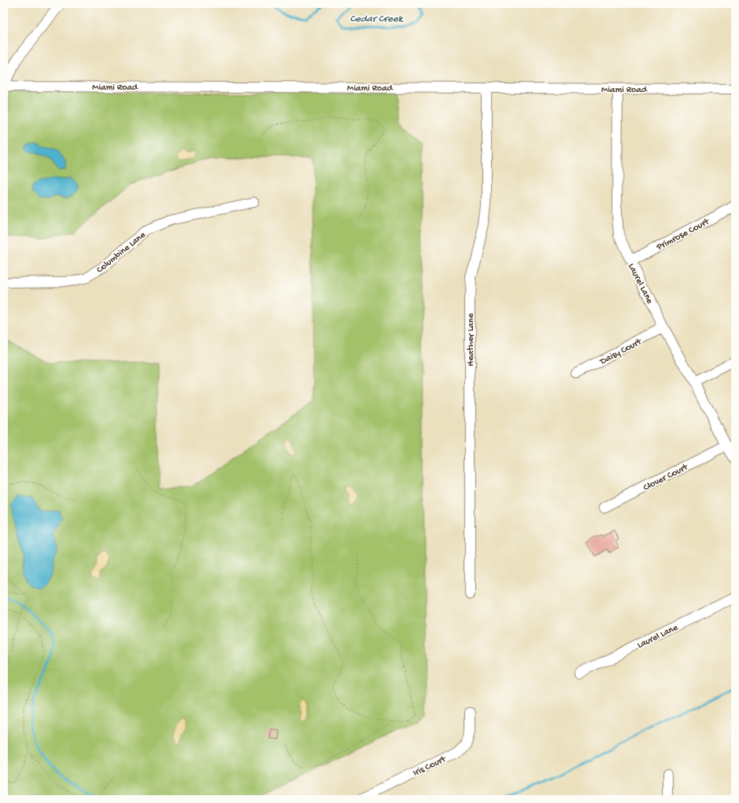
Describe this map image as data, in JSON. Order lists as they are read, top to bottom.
{
  "streets": {
    "street": [
      "Miami Road",
      "Primrose Court",
      "Columbine Lane",
      "Laurel Lane",
      "Heather Lane",
      "Daisy Court",
      "Clover Court",
      "Iris Court"
    ]
  },
  "crossings": [
    ["Miami Road", "Laurel Lane"],
    ["Miami Road", "Heather Lane"],
    ["Primrose Court", "Laurel Lane"],
    ["Laurel Lane", "Daisy Court"],
    ["Laurel Lane", "Clover Court"]
  ],
  "water": ["Cedar Creek"]
}
